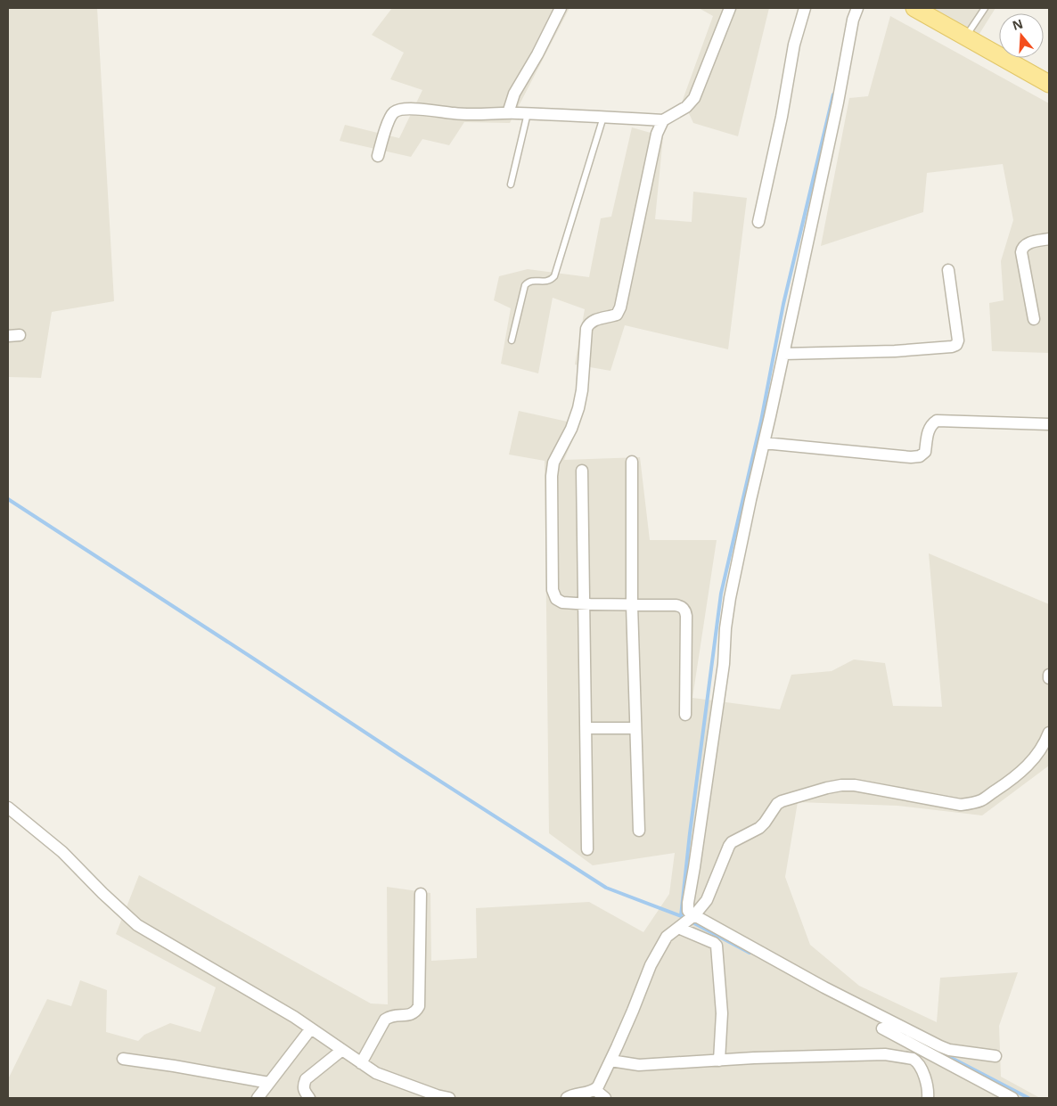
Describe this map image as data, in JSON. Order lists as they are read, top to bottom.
{
  "north": "top"
}
